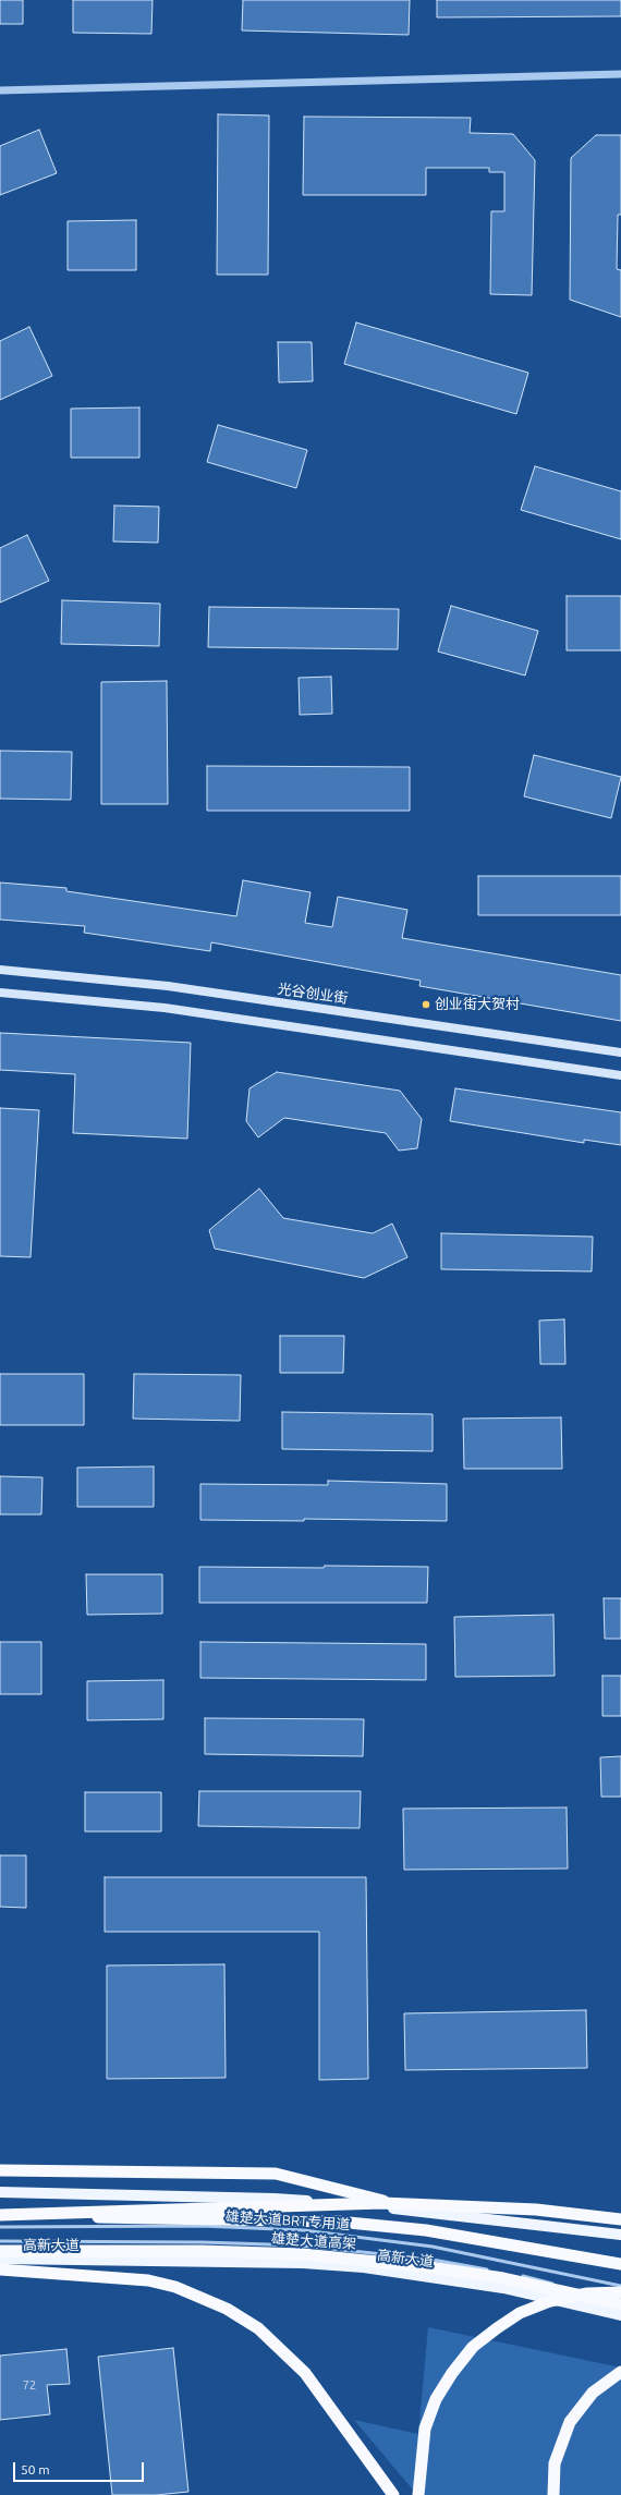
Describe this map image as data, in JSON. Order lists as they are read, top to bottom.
{
  "streets": {
    "highway": ["雄楚大道高架"],
    "main road": ["光谷创业街", "高新大道"],
    "lane": ["雄楚大道BRT专用道"]
  },
  "places": ["创业街大贺村"],
  "house_numbers": ["72"],
  "scale_bar": "50 m"
}
